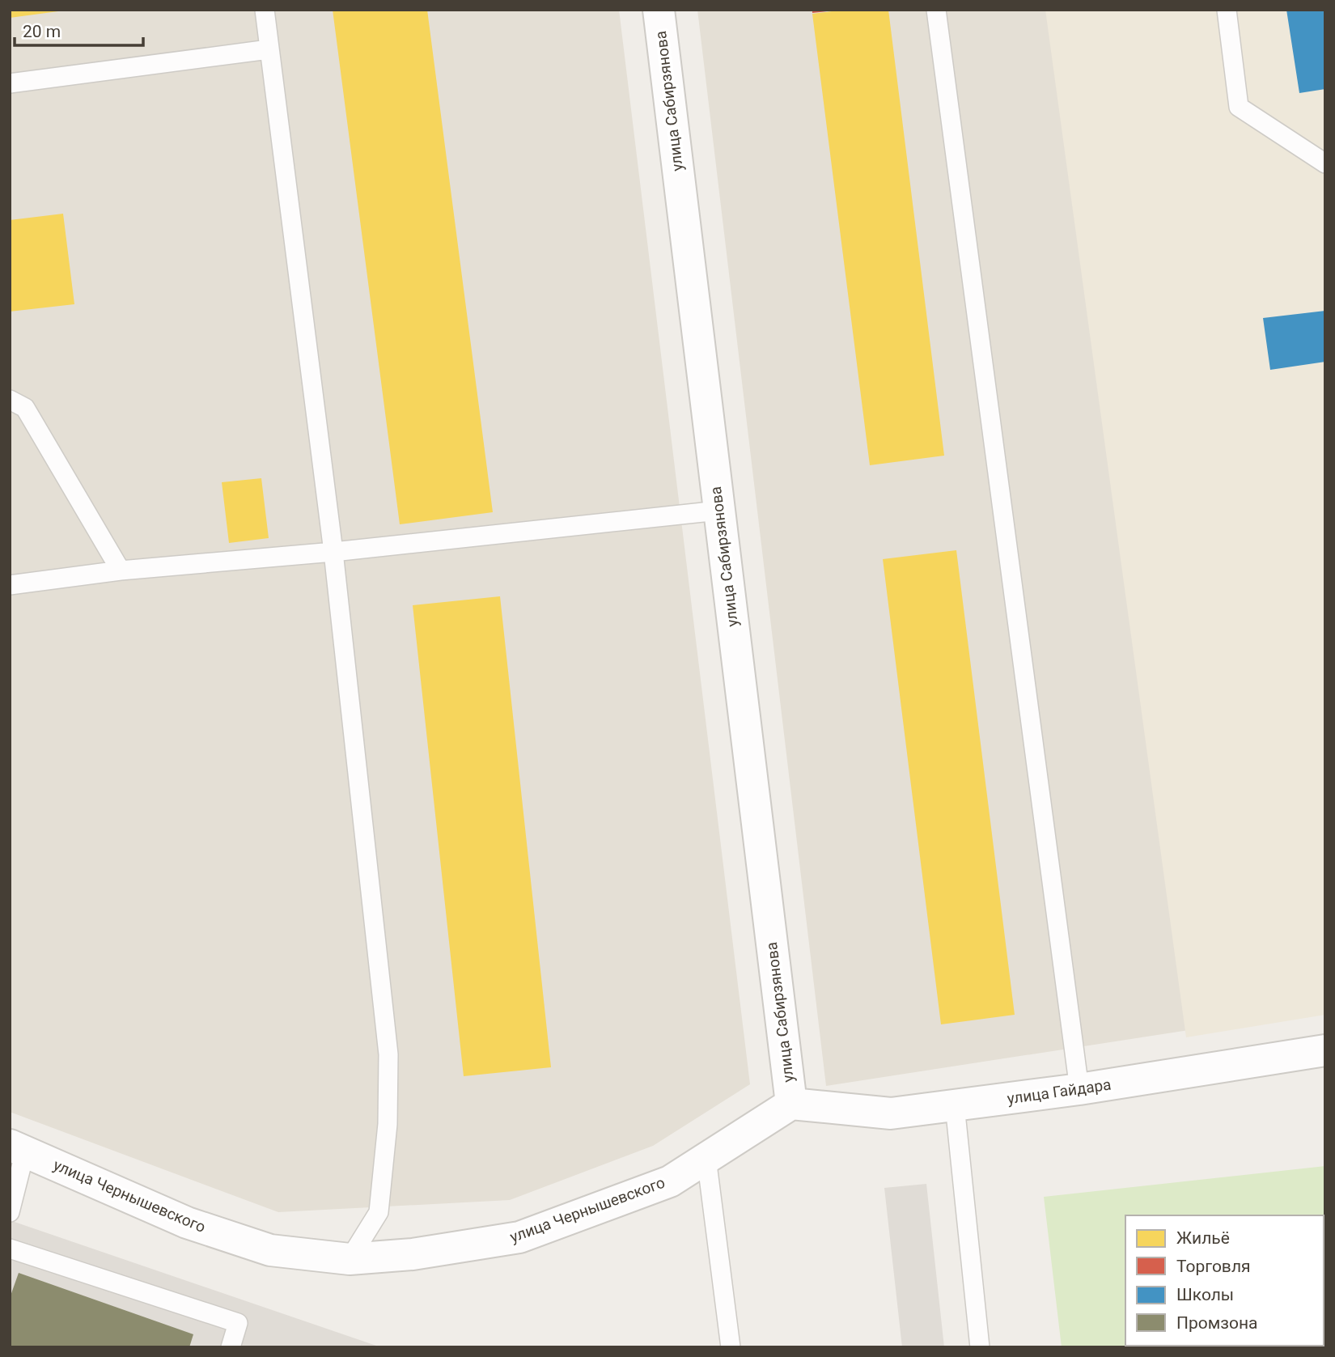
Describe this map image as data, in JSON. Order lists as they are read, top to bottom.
{
  "streets": {
    "street": ["улица Сабирзянова", "улица Гайдара", "улица Чернышевского"]
  },
  "crossings": [
    ["улица Сабирзянова", "улица Гайдара"],
    ["улица Сабирзянова", "улица Чернышевского"],
    ["улица Гайдара", "улица Чернышевского"]
  ],
  "legend": [
    "Жильё",
    "Торговля",
    "Школы",
    "Промзона"
  ],
  "scale_bar": "20 m"
}
